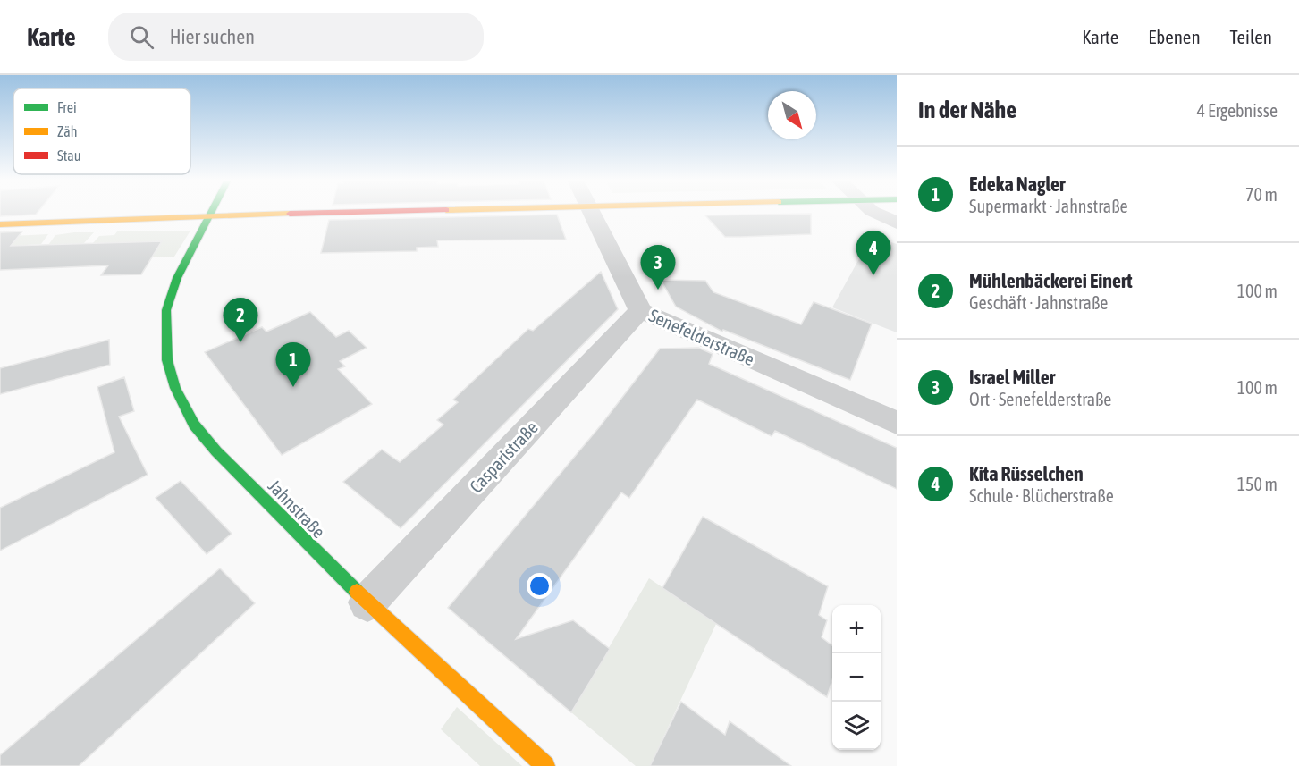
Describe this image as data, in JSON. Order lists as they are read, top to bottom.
{
  "streets": {
    "street": ["Senefelderstraße", "Casparistraße", "Jahnstraße"]
  },
  "crossings": [
    ["Senefelderstraße", "Casparistraße"],
    ["Casparistraße", "Jahnstraße"]
  ],
  "legend": ["Frei", "Zäh", "Stau"],
  "north": "bottom right",
  "page": {
    "header": "Karte",
    "search": "Hier suchen",
    "nav": ["Karte", "Ebenen", "Teilen"],
    "heading": ["In der Nähe", "4 Ergebnisse"],
    "list": [
      {
        "mark": "1",
        "name": "Edeka Nagler",
        "note": "Supermarkt · Jahnstraße",
        "value": "70 m"
      },
      {
        "mark": "2",
        "name": "Mühlenbäckerei Einert",
        "note": "Geschäft · Jahnstraße",
        "value": "100 m"
      },
      {
        "mark": "3",
        "name": "Israel Miller",
        "note": "Ort · Senefelderstraße",
        "value": "100 m"
      },
      {
        "mark": "4",
        "name": "Kita Rüsselchen",
        "note": "Schule · Blücherstraße",
        "value": "150 m"
      }
    ],
    "pins": [
      "4",
      "3",
      "2",
      "1"
    ],
    "map_buttons": ["+", "−"]
  }
}
